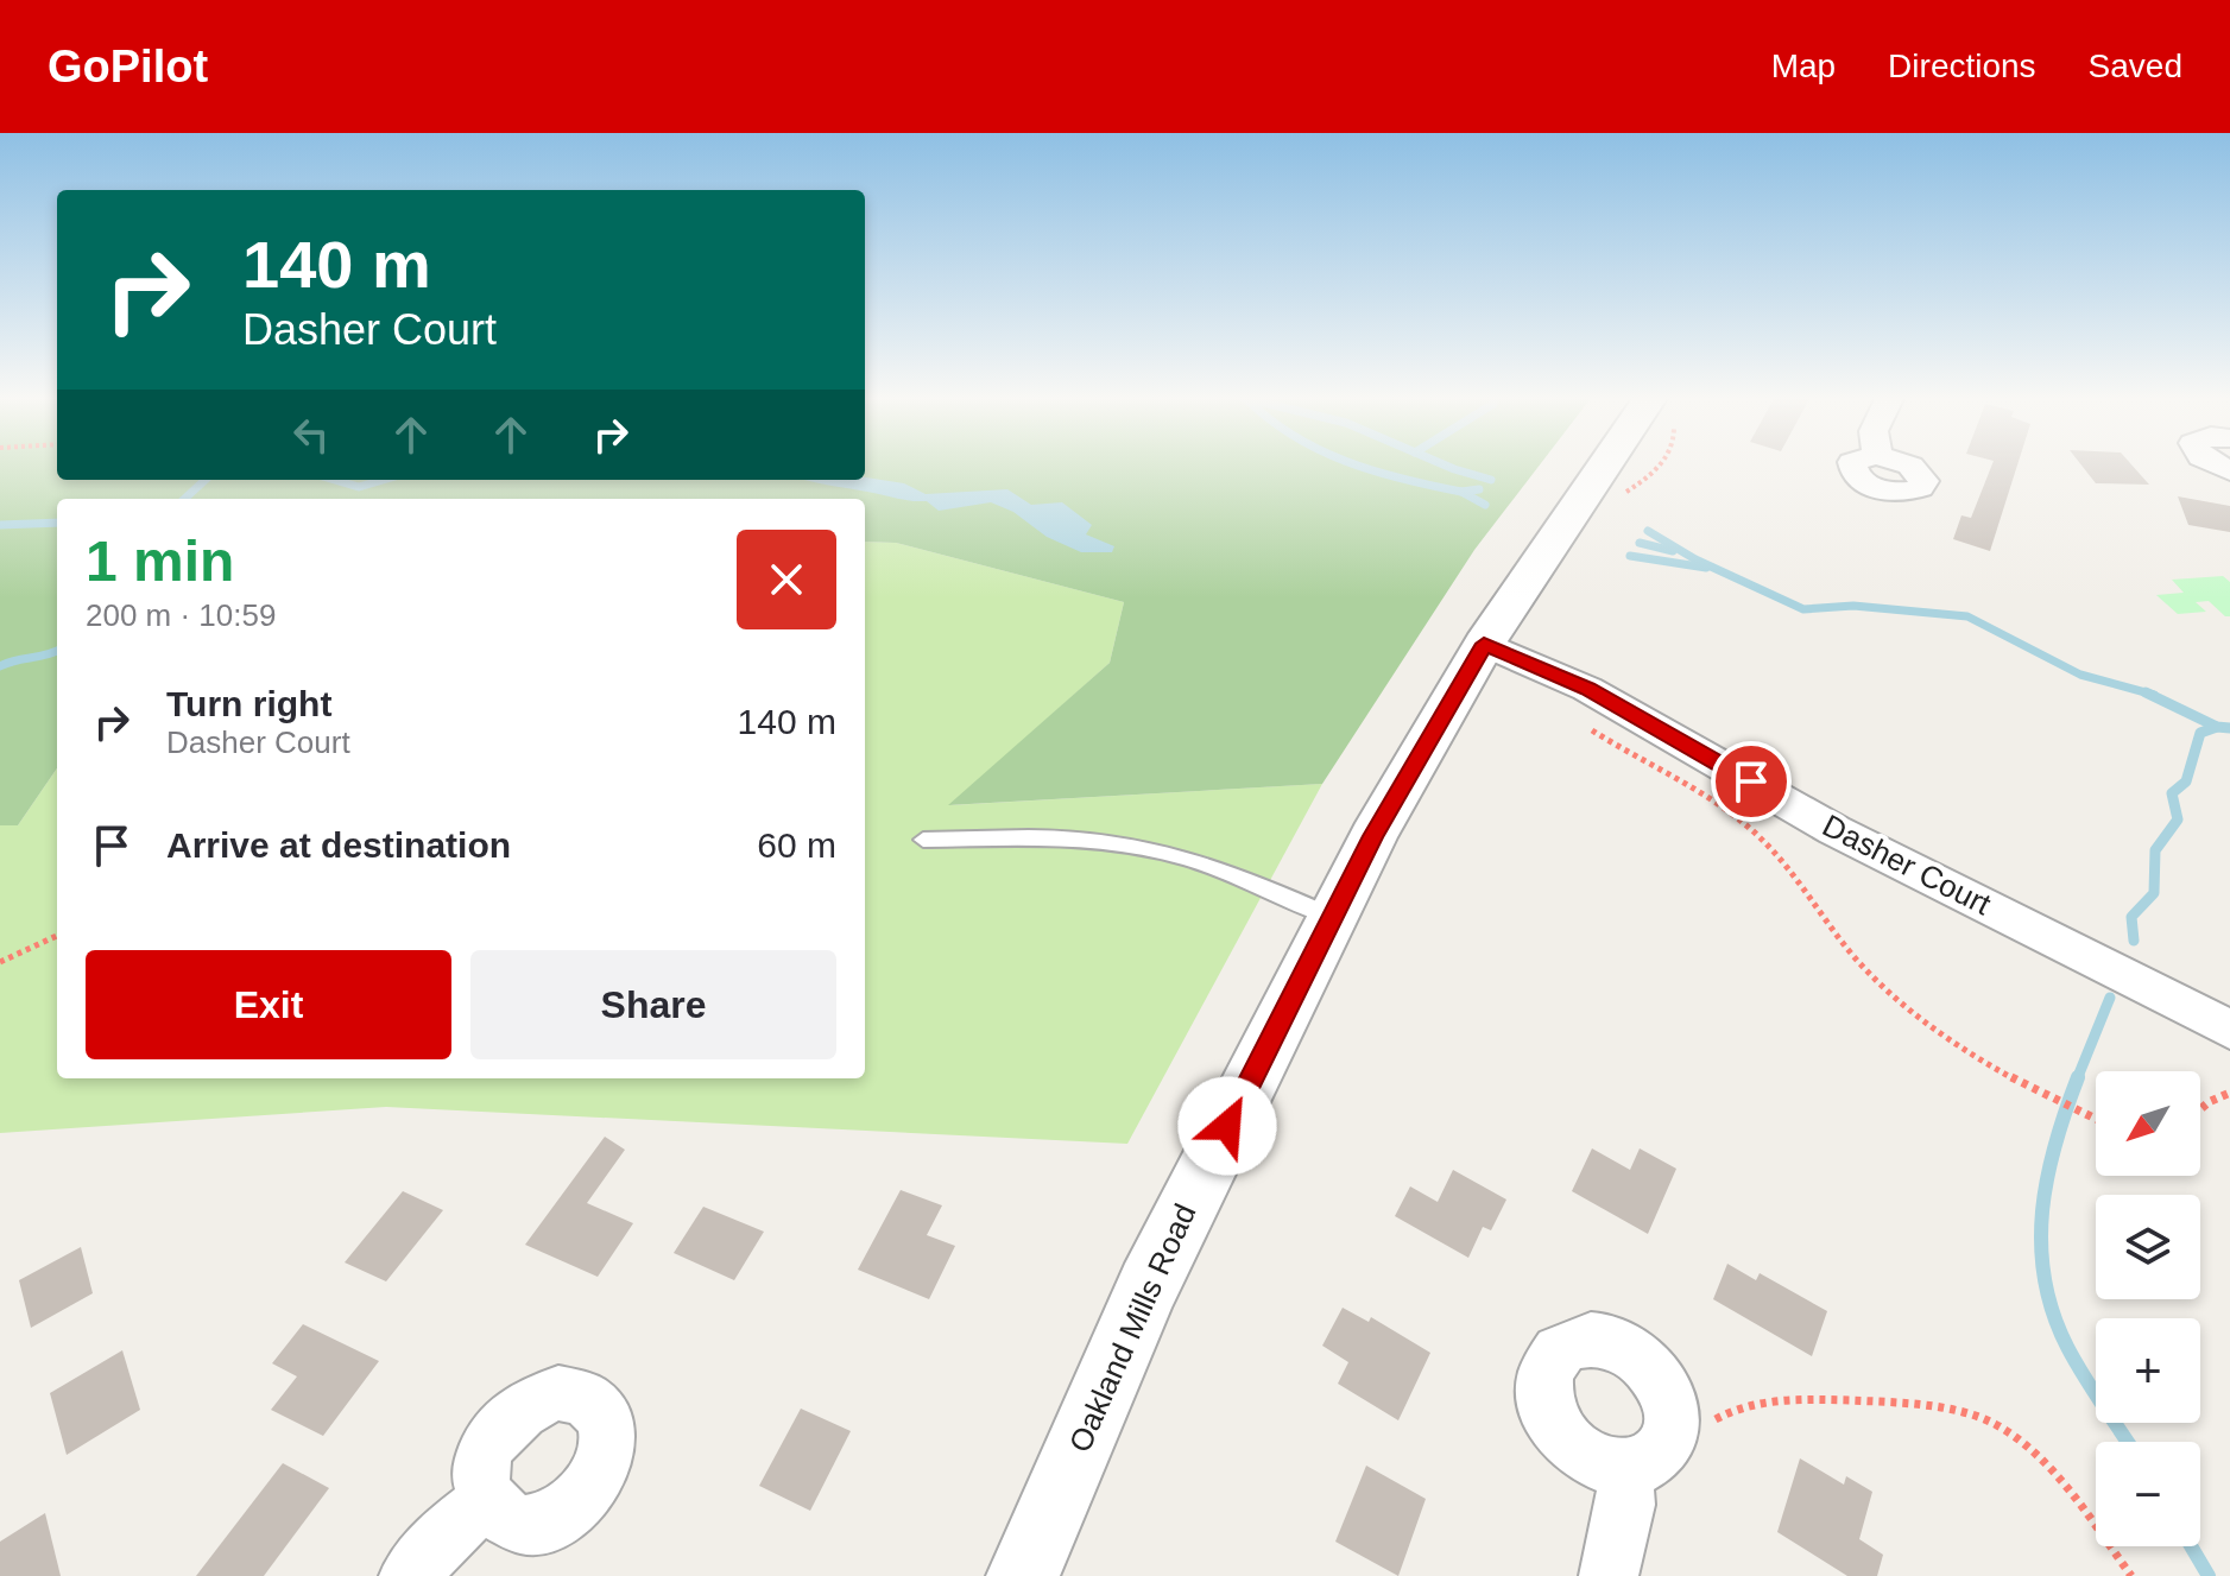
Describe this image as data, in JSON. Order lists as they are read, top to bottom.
{
  "streets": {
    "street": ["Dasher Court", "Oakland Mills Road"]
  },
  "crossings": [
    ["Dasher Court", "Oakland Mills Road"]
  ],
  "north": "bottom left",
  "page": {
    "header": "GoPilot",
    "nav": ["Map", "Directions", "Saved"],
    "turn": ["140 m", "Dasher Court"],
    "heading": ["1 min", "200 m · 10:59"],
    "list": [
      {
        "name": "Turn right",
        "note": "Dasher Court",
        "value": "140 m"
      },
      {
        "name": "Arrive at destination",
        "value": "60 m"
      }
    ],
    "buttons": ["Exit", "Share"],
    "map_buttons": ["+", "−"]
  }
}
